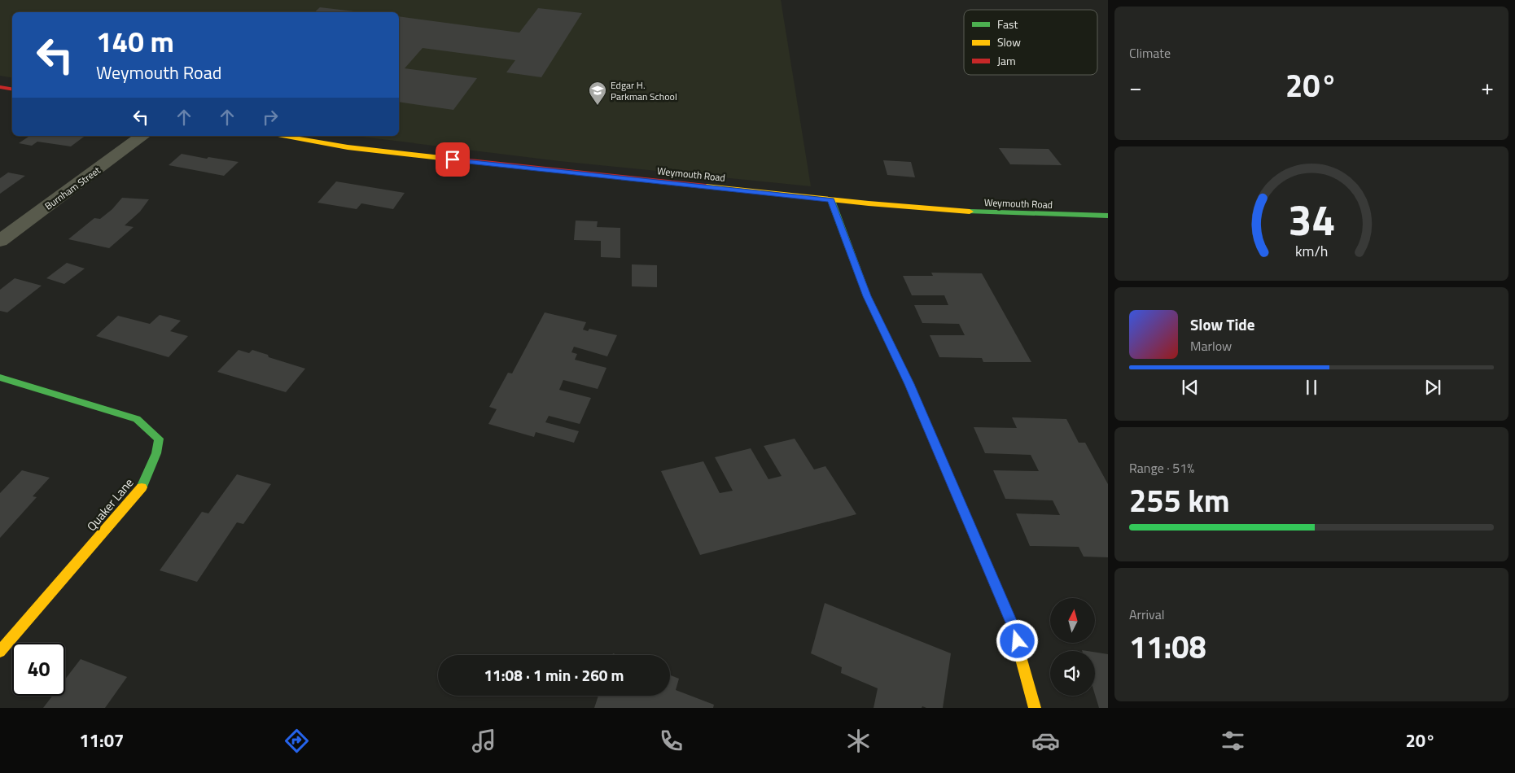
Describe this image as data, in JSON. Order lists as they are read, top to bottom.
{
  "streets": {
    "street": ["Weymouth Road", "Burnham Street", "Quaker Lane"]
  },
  "places": {
    "school or university": ["Edgar H. Parkman School"]
  },
  "legend": ["Fast", "Slow", "Jam"],
  "north": "top",
  "page": {
    "tile": [
      "Climate",
      ["Range · 51%", "255 km"],
      ["Arrival", "11:08"]
    ],
    "turn": ["140 m", "Weymouth Road"],
    "heat": ["−", "20°", "+"],
    "song": ["Slow Tide", "Marlow"],
    "limit": "40",
    "trip": "11:08 · 1 min · 260 m",
    "tabs": ["11:07", "20°"],
    "gauge": ["34", "km/h"]
  }
}
